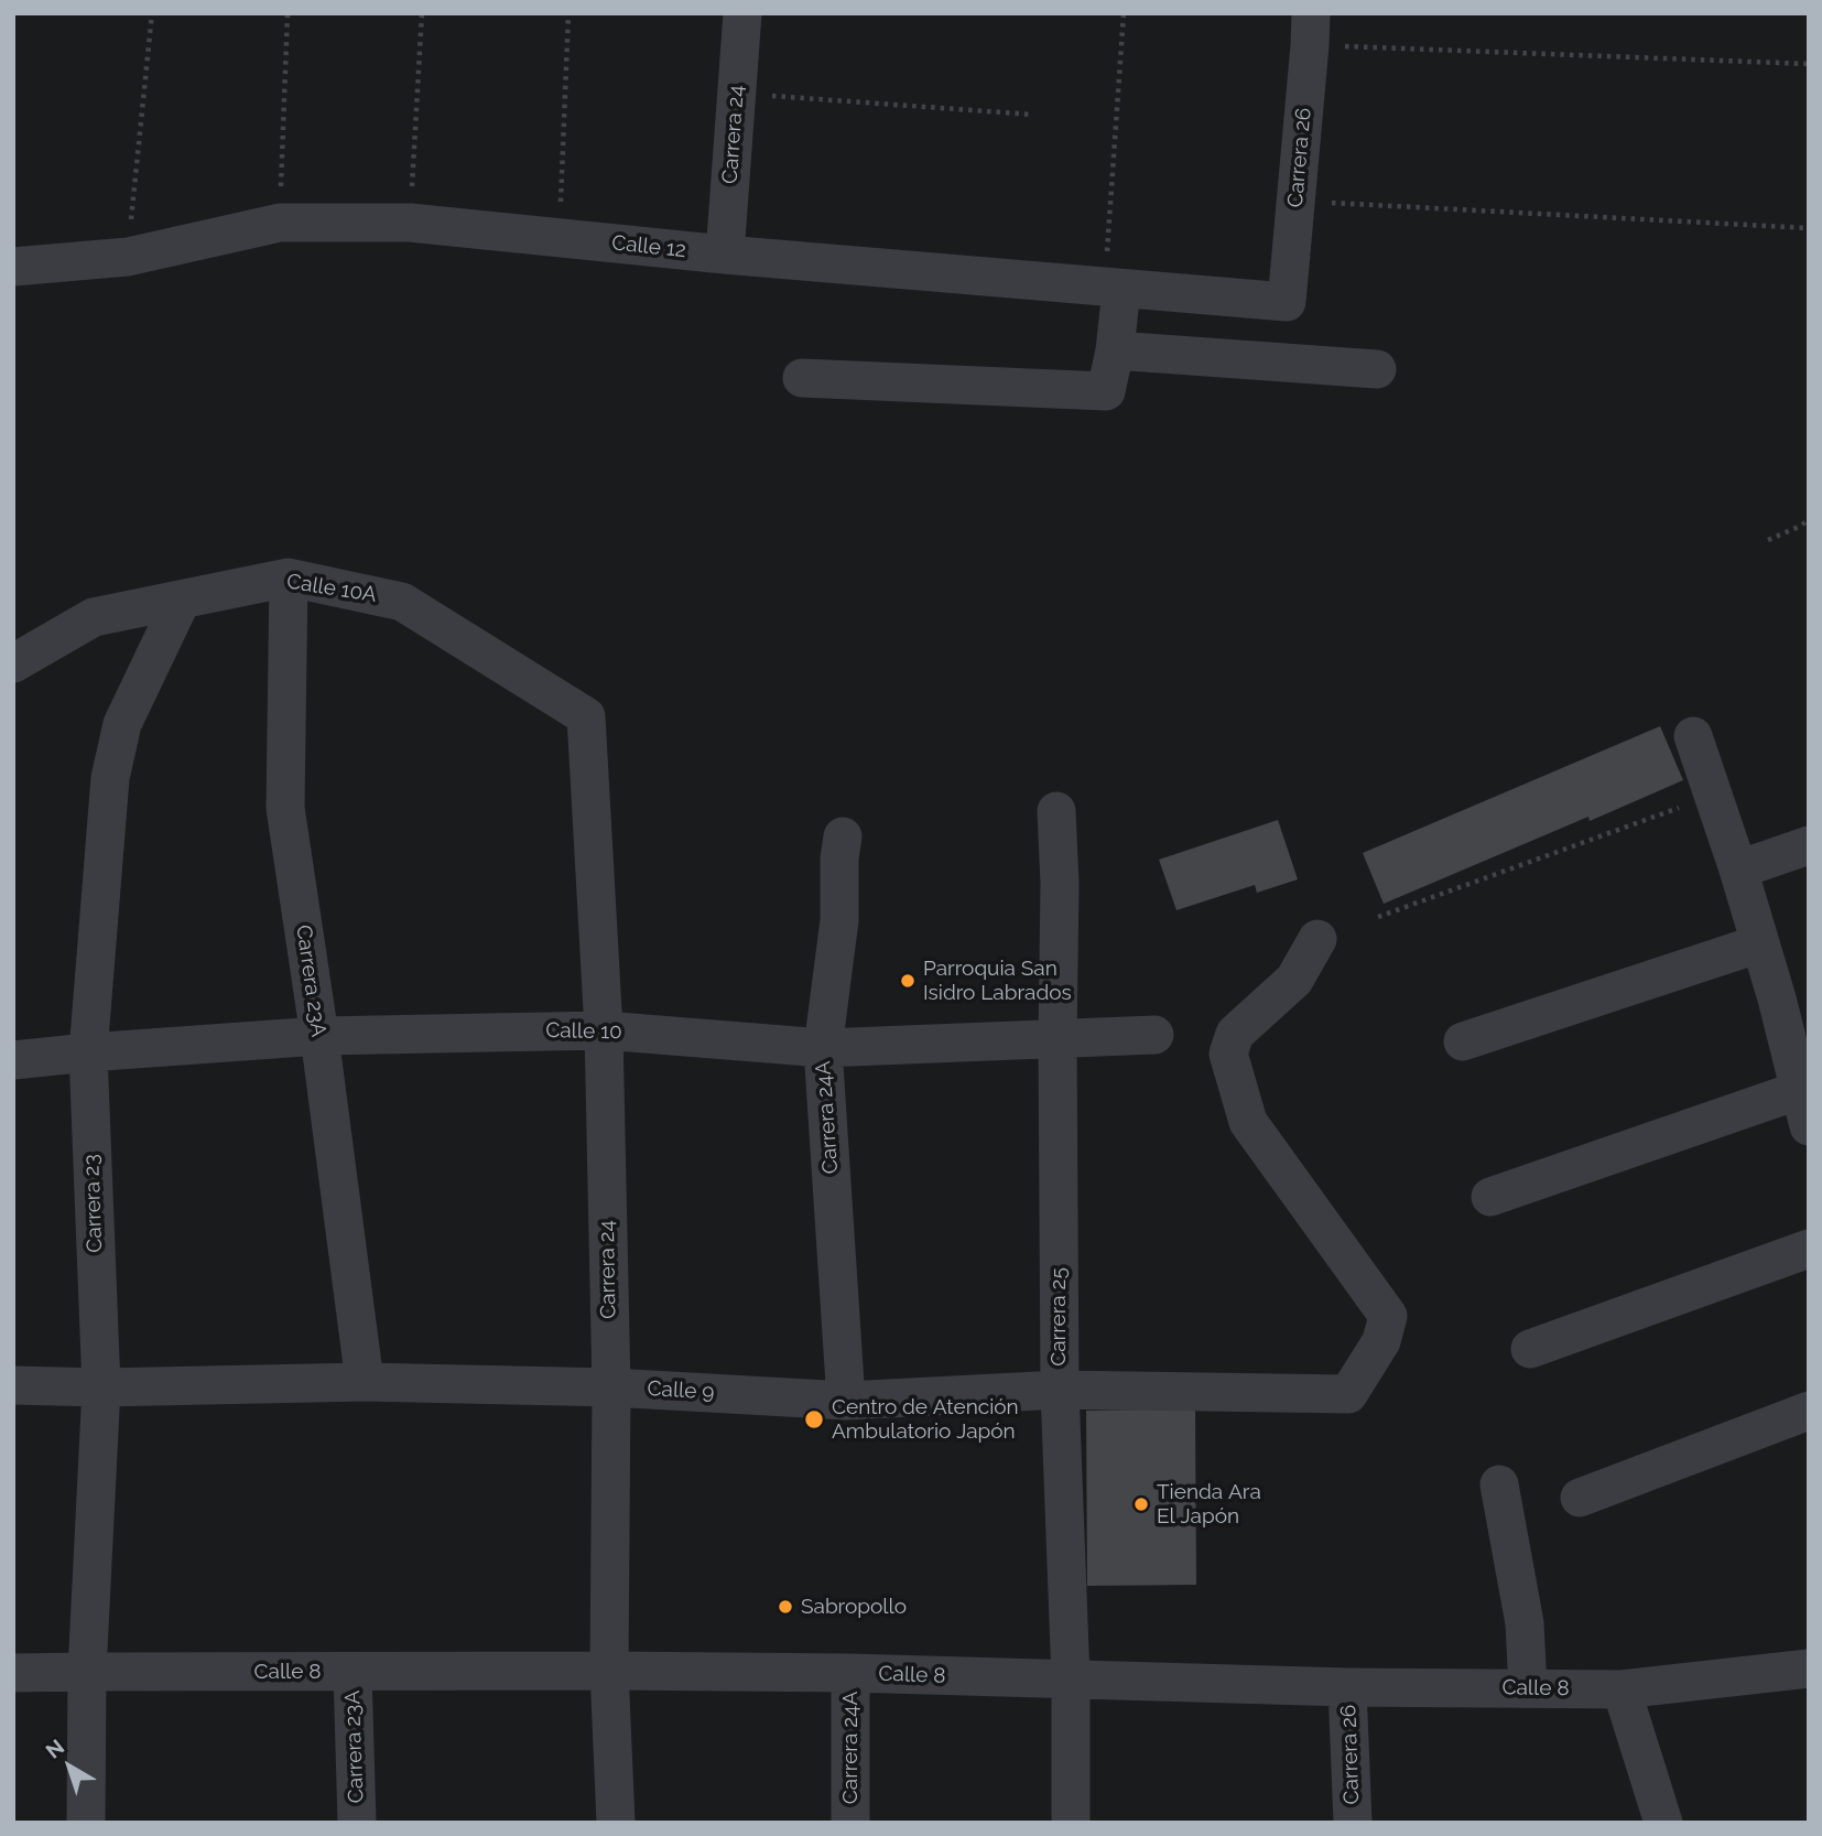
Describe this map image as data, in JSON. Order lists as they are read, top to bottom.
{
  "streets": {
    "street": [
      "Carrera 24",
      "Carrera 26",
      "Calle 12",
      "Calle 10A",
      "Carrera 23A",
      "Calle 10",
      "Carrera 24A",
      "Carrera 23",
      "Carrera 25",
      "Calle 9",
      "Calle 8"
    ]
  },
  "crossings": [
    ["Carrera 24", "Calle 12"],
    ["Carrera 24", "Calle 10A"],
    ["Carrera 24", "Calle 10"],
    ["Carrera 24", "Calle 9"],
    ["Carrera 24", "Calle 8"],
    ["Carrera 26", "Calle 12"],
    ["Carrera 26", "Calle 8"],
    ["Calle 10A", "Carrera 23A"],
    ["Calle 10A", "Carrera 23"],
    ["Carrera 23A", "Calle 10"],
    ["Carrera 23A", "Calle 9"],
    ["Carrera 23A", "Calle 8"],
    ["Calle 10", "Carrera 24A"],
    ["Calle 10", "Carrera 23"],
    ["Calle 10", "Carrera 25"],
    ["Carrera 24A", "Calle 9"],
    ["Carrera 24A", "Calle 8"],
    ["Carrera 23", "Calle 9"],
    ["Carrera 23", "Calle 8"],
    ["Carrera 25", "Calle 9"],
    ["Carrera 25", "Calle 8"]
  ],
  "places": [
    "Parroquia San Isidro Labrados",
    "Centro de Atención Ambulatorio Japón",
    "Tienda Ara El Japón",
    "Sabropollo"
  ],
  "north": "top left"
}
